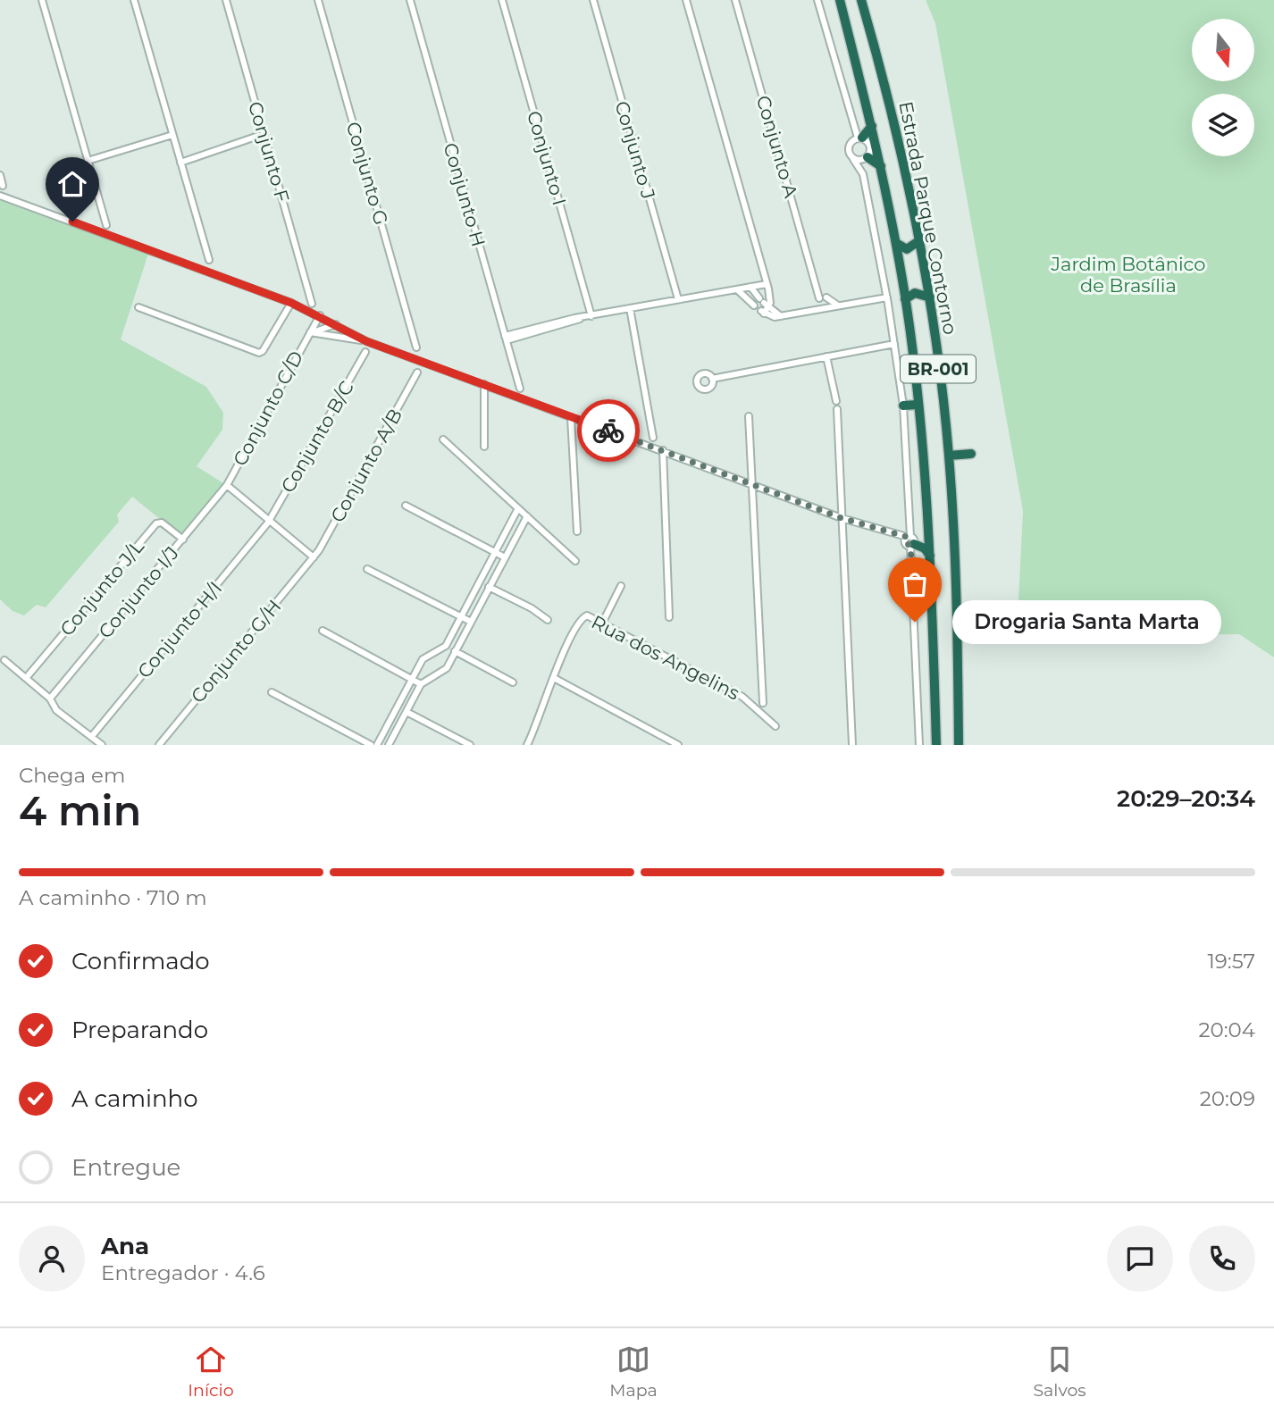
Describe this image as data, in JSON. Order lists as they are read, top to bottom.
{
  "streets": {
    "highway": ["Estrada Parque Contorno", "BR-001"],
    "street": [
      "Conjunto A",
      "Conjunto J",
      "Conjunto F",
      "Conjunto I",
      "Conjunto G",
      "Conjunto H",
      "Conjunto C/D",
      "Conjunto B/C",
      "Conjunto A/B",
      "Conjunto J/L",
      "Conjunto I/J",
      "Conjunto H/I",
      "Conjunto G/H",
      "Rua dos Angelins"
    ]
  },
  "crossings": [
    ["Conjunto C/D", "Conjunto I/J"],
    ["Conjunto B/C", "Conjunto H/I"],
    ["Conjunto A/B", "Conjunto G/H"],
    ["Conjunto J/L", "Conjunto I/J"]
  ],
  "parks": ["Jardim Botânico de Brasília"],
  "places": ["Drogaria Santa Marta"],
  "north": "bottom",
  "page": {
    "bubble": "Drogaria Santa Marta",
    "heading": ["4 min", "Chega em", "20:29–20:34"],
    "panel": ["Ana", "Entregador · 4.6"],
    "bar": "A caminho · 710 m",
    "list": [
      ["Confirmado", "19:57"],
      ["Preparando", "20:04"],
      ["A caminho", "20:09"],
      "Entregue"
    ],
    "tabs": ["Início", "Mapa", "Salvos"]
  }
}
